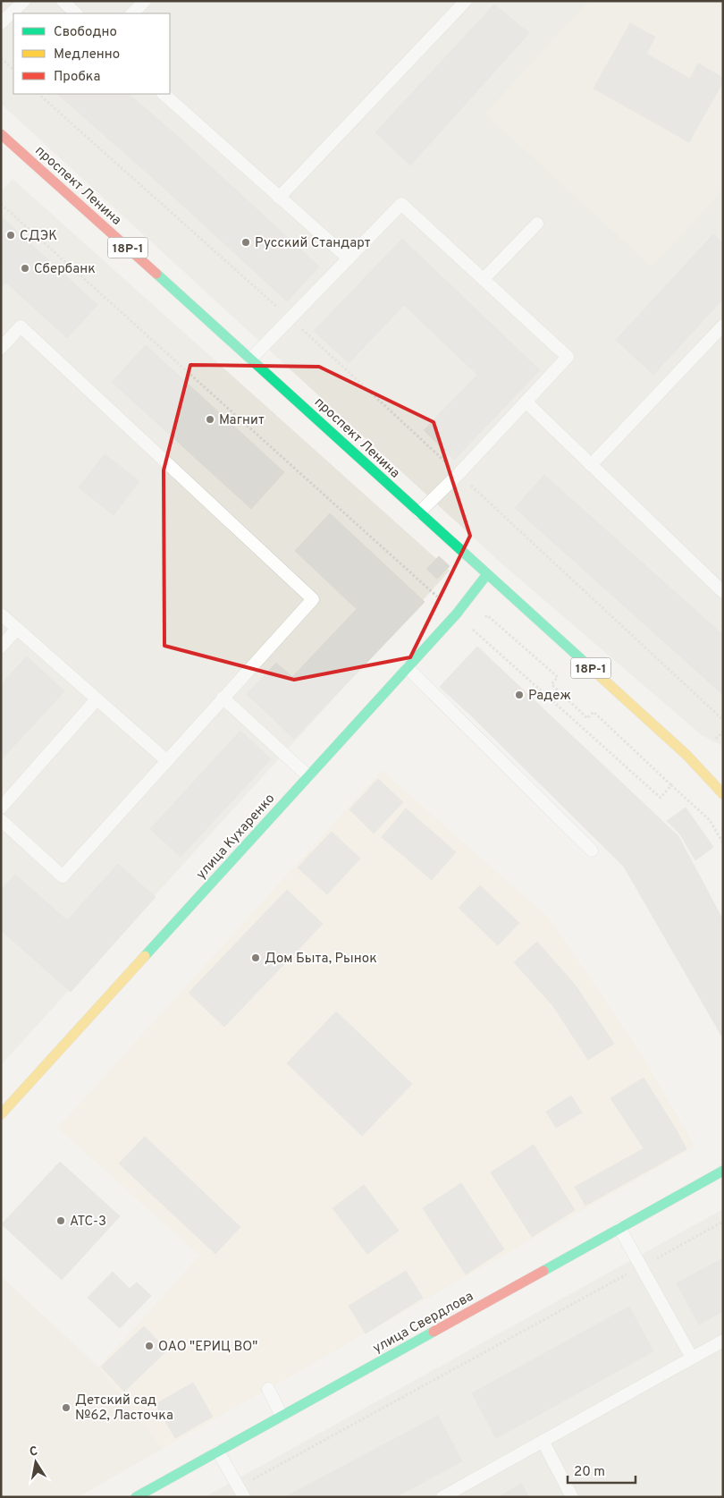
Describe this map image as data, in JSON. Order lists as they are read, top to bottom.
{
  "streets": {
    "street": [
      "проспект Ленина",
      "18Р-1",
      "улица Кухаренко",
      "улица Свердлова"
    ]
  },
  "crossings": [
    ["проспект Ленина", "улица Кухаренко"]
  ],
  "places": [
    "СДЭК",
    "Русский Стандарт",
    "Сбербанк",
    "Магнит",
    "Радеж",
    "Дом Быта, Рынок",
    "АТС-3",
    "ОАО \"ЕРИЦ ВО\"",
    "Детский сад №62, Ласточка"
  ],
  "legend": ["Свободно", "Медленно", "Пробка"],
  "scale_bar": "20 m",
  "north": "top"
}
